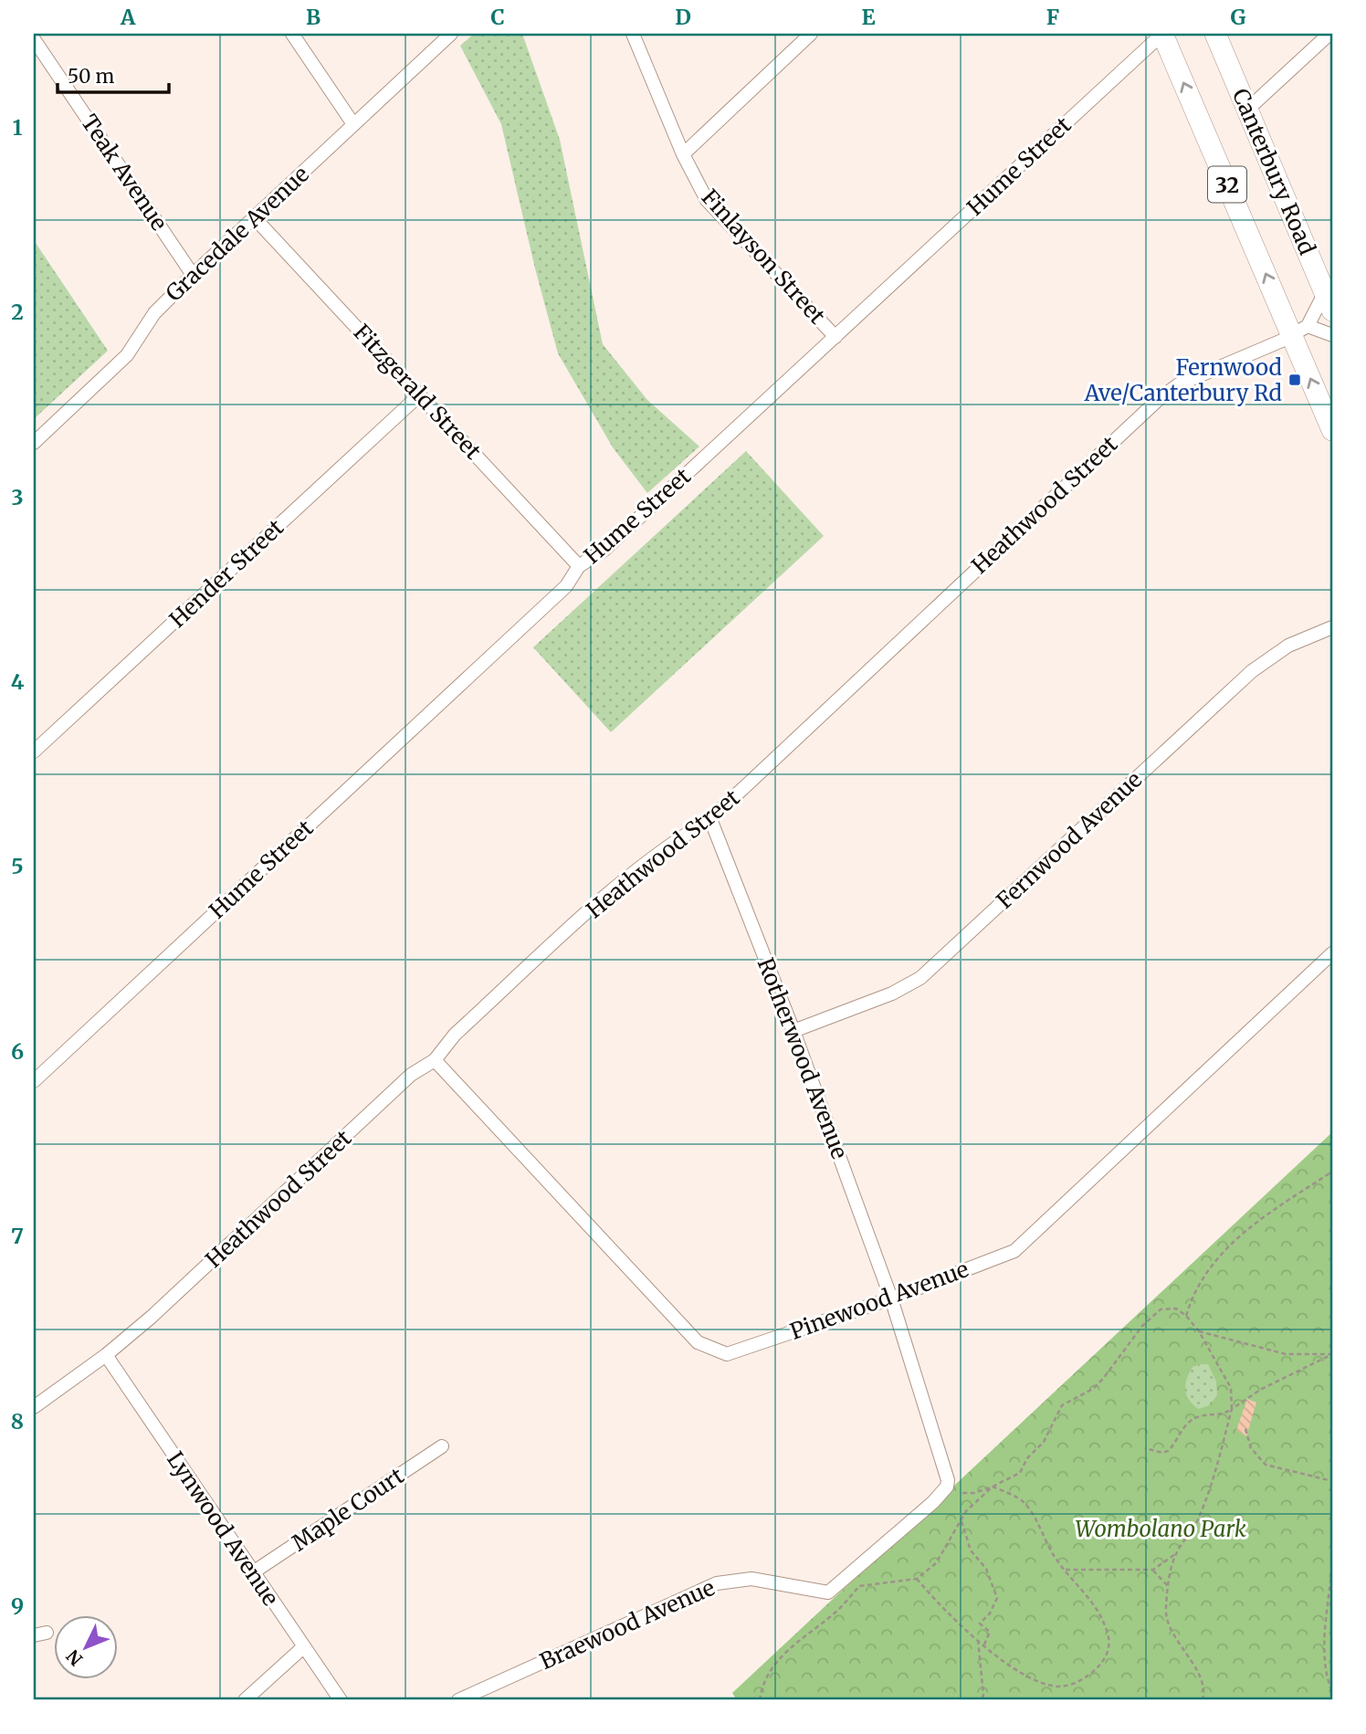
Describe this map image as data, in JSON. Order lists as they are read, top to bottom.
{
  "streets": {
    "main road": ["Canterbury Road", "32"],
    "street": [
      "Hume Street",
      "Teak Avenue",
      "Gracedale Avenue",
      "Finlayson Street",
      "Fitzgerald Street",
      "Heathwood Street",
      "Hender Street",
      "Fernwood Avenue",
      "Rotherwood Avenue",
      "Pinewood Avenue",
      "Maple Court",
      "Lynwood Avenue",
      "Braewood Avenue"
    ]
  },
  "crossings": [
    ["Hume Street", "32"],
    ["Hume Street", "Finlayson Street"],
    ["Hume Street", "Fitzgerald Street"],
    ["Teak Avenue", "Gracedale Avenue"],
    ["32", "Heathwood Street"],
    ["Gracedale Avenue", "Fitzgerald Street"],
    ["Fitzgerald Street", "Hender Street"],
    ["Heathwood Street", "Rotherwood Avenue"],
    ["Heathwood Street", "Pinewood Avenue"],
    ["Heathwood Street", "Lynwood Avenue"],
    ["Fernwood Avenue", "Rotherwood Avenue"],
    ["Rotherwood Avenue", "Pinewood Avenue"],
    ["Maple Court", "Lynwood Avenue"]
  ],
  "parks": ["Wombolano Park"],
  "places": {
    "transit": ["Fernwood Ave/Canterbury Rd"]
  },
  "scale_bar": "50 m",
  "north": "bottom left",
  "grid": {
    "columns": [
      "A",
      "B",
      "C",
      "D",
      "E",
      "F",
      "G"
    ],
    "rows": [
      "1",
      "2",
      "3",
      "4",
      "5",
      "6",
      "7",
      "8",
      "9"
    ]
  }
}
